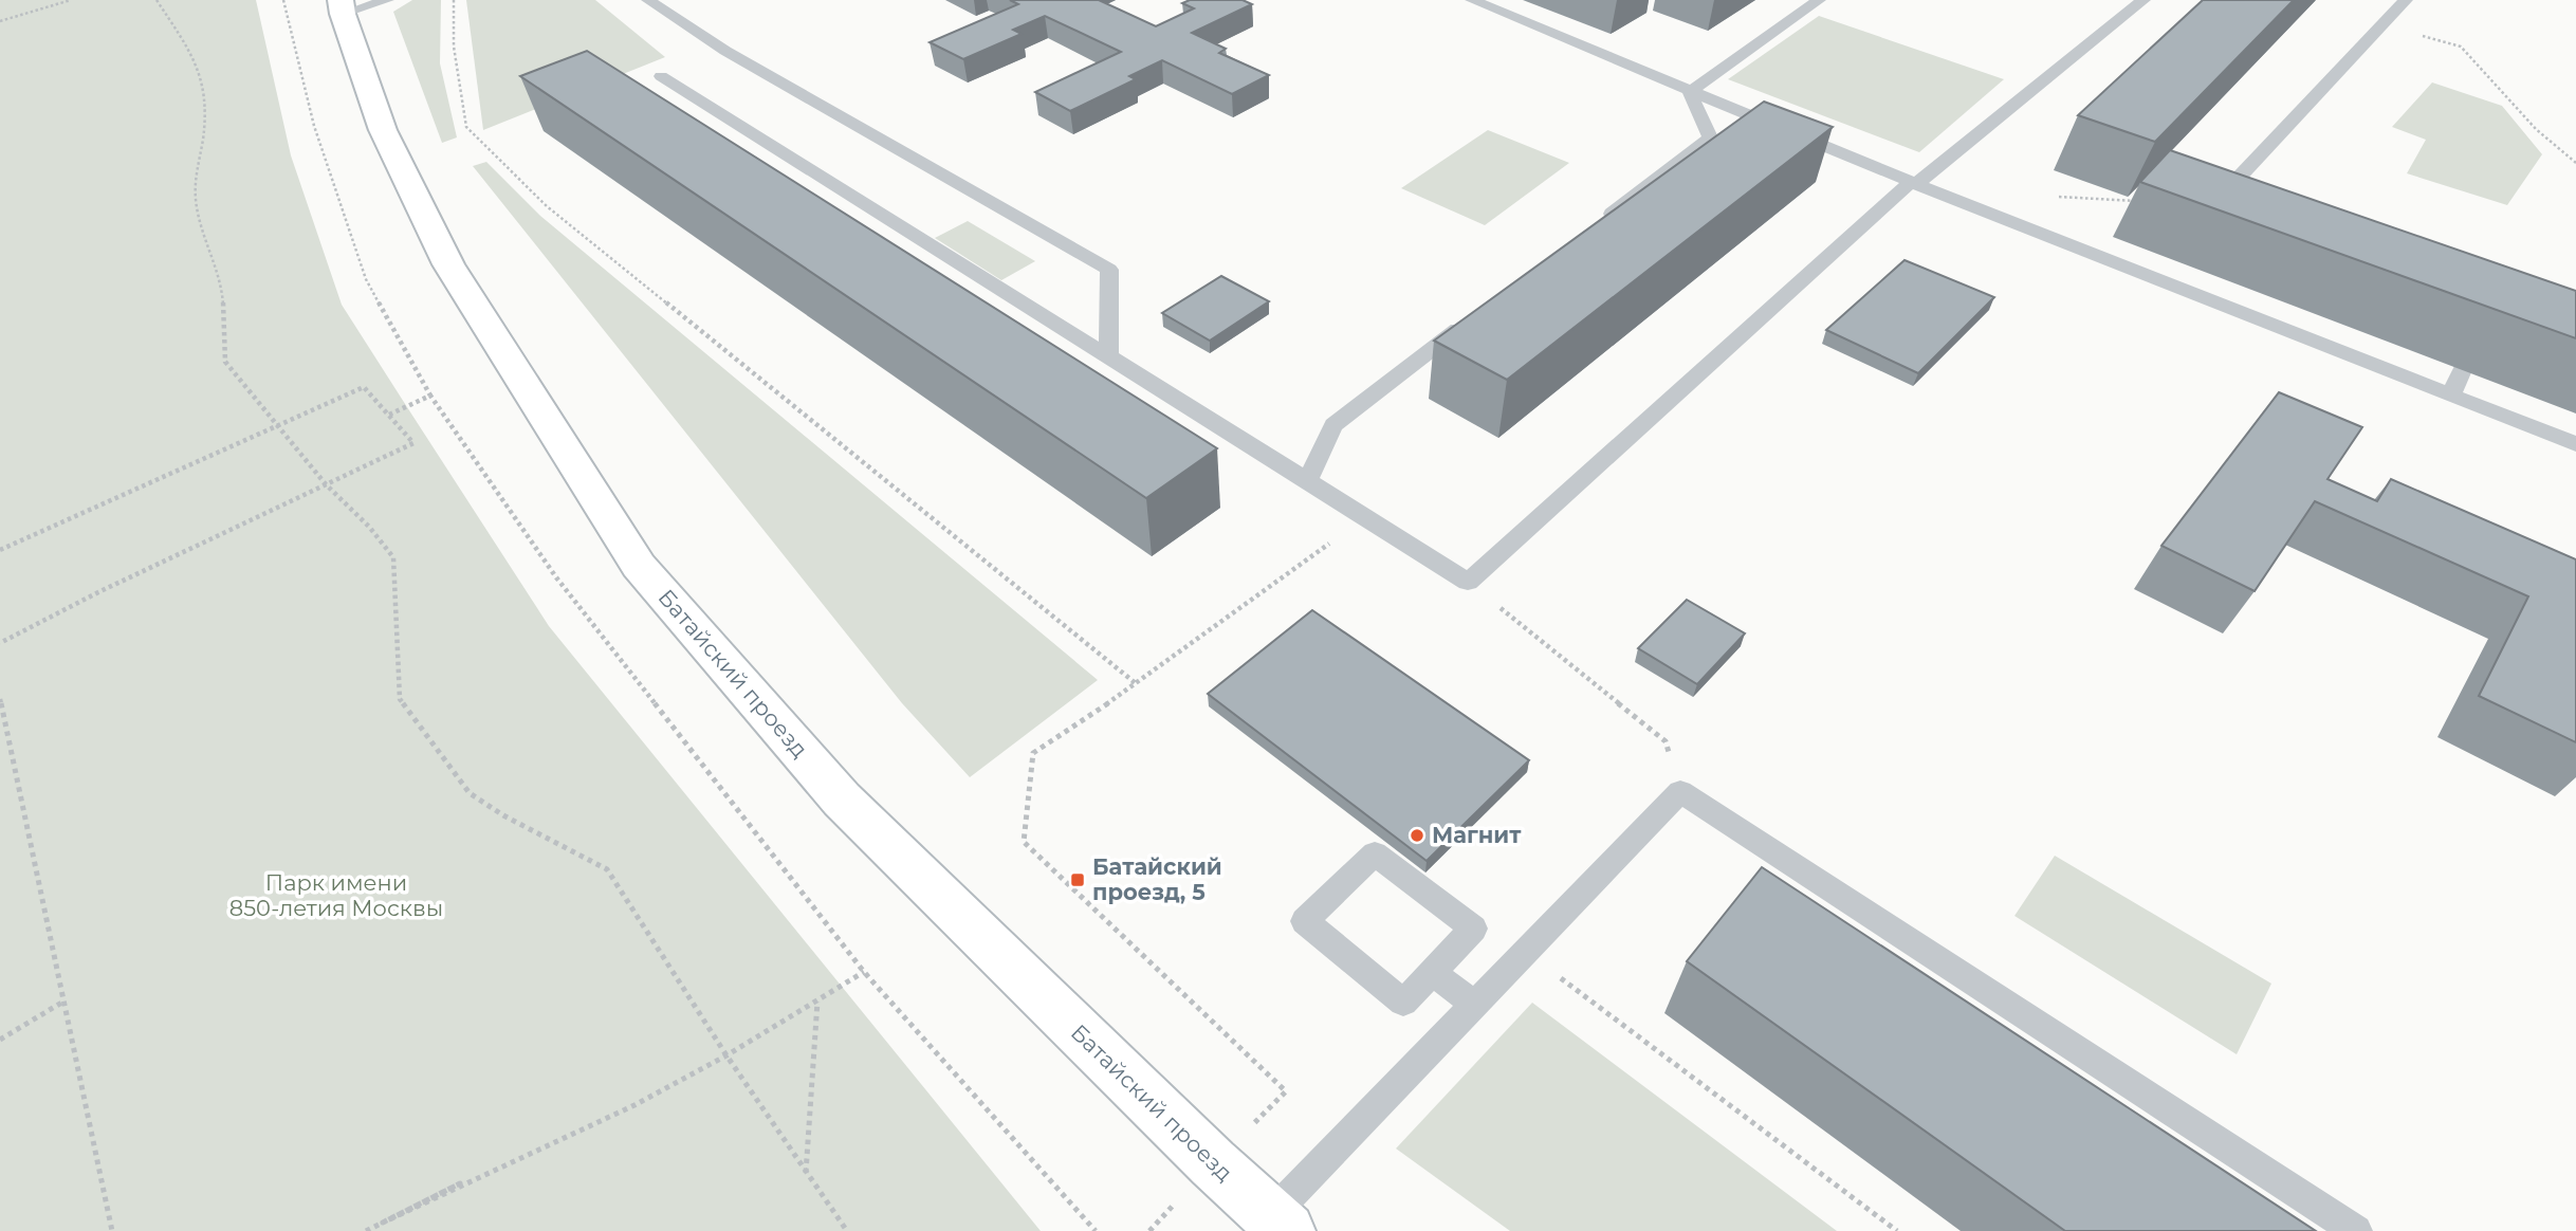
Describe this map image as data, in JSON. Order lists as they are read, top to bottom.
{
  "streets": {
    "main road": ["Батайский проезд"]
  },
  "parks": ["Парк имени 850-летия Москвы"],
  "places": {
    "other": ["Магнит"],
    "transit": ["Батайский проезд, 5"]
  }
}
